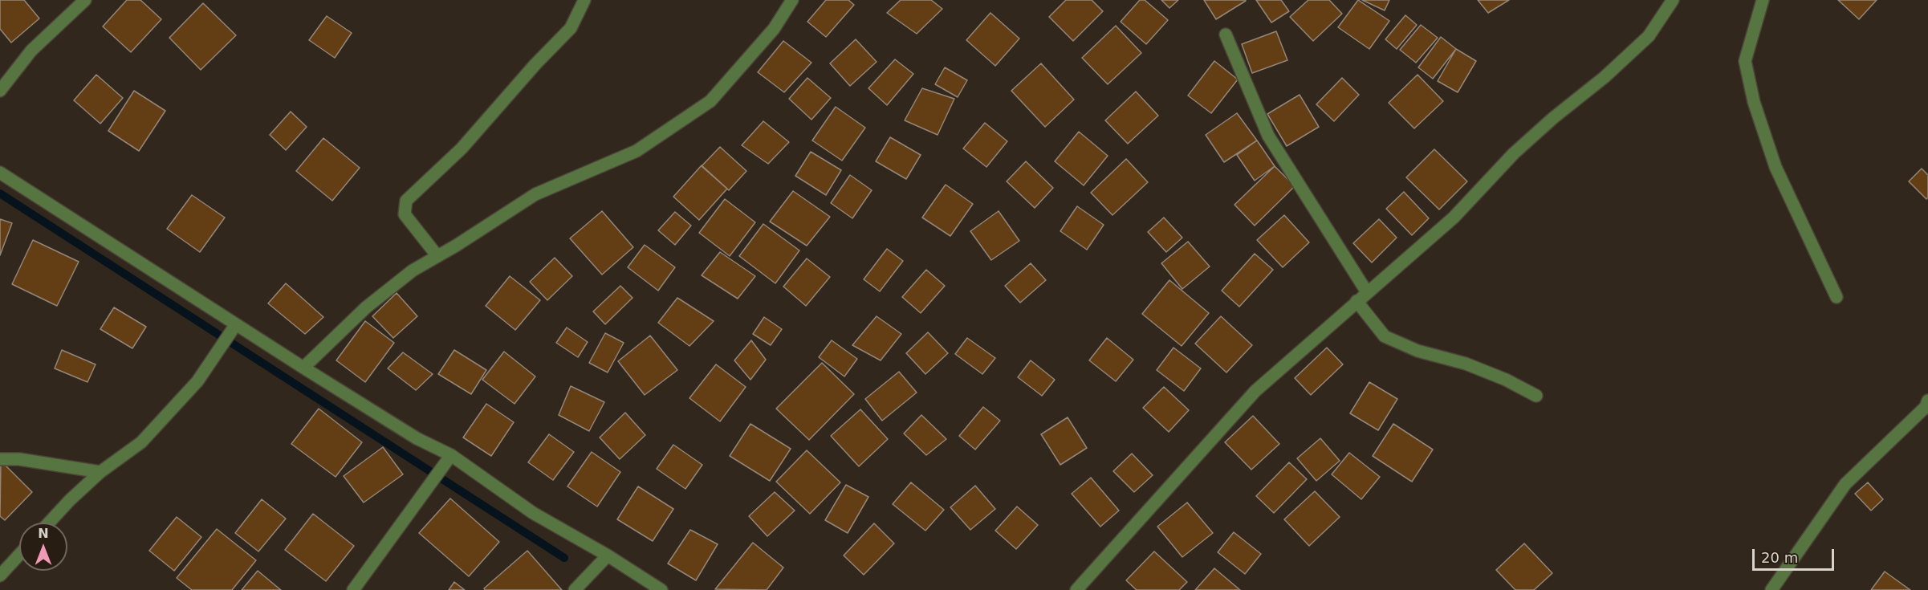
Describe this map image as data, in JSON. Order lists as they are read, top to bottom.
{
  "scale_bar": "20 m",
  "north": "top"
}
